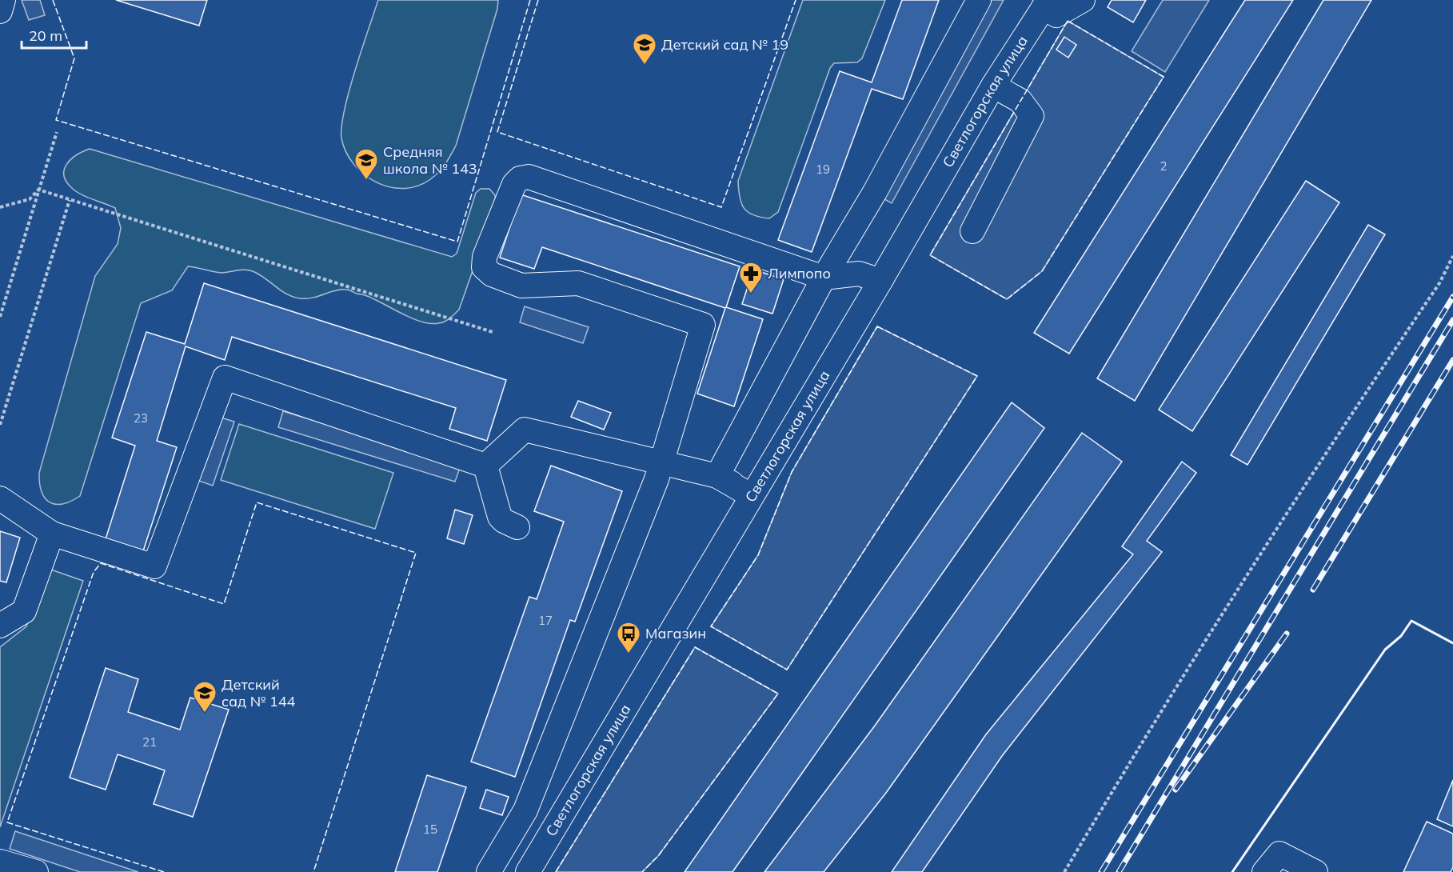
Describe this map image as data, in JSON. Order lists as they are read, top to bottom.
{
  "streets": {
    "street": ["Светлогорская улица"]
  },
  "places": {
    "school or university": ["Детский сад № 19", "Средняя школа № 143", "Детский сад № 144"],
    "pharmacy": ["Лимпопо"],
    "bus stop": ["Магазин"]
  },
  "house_numbers": [
    "2",
    "19",
    "23",
    "17",
    "21",
    "15"
  ],
  "scale_bar": "20 m"
}
